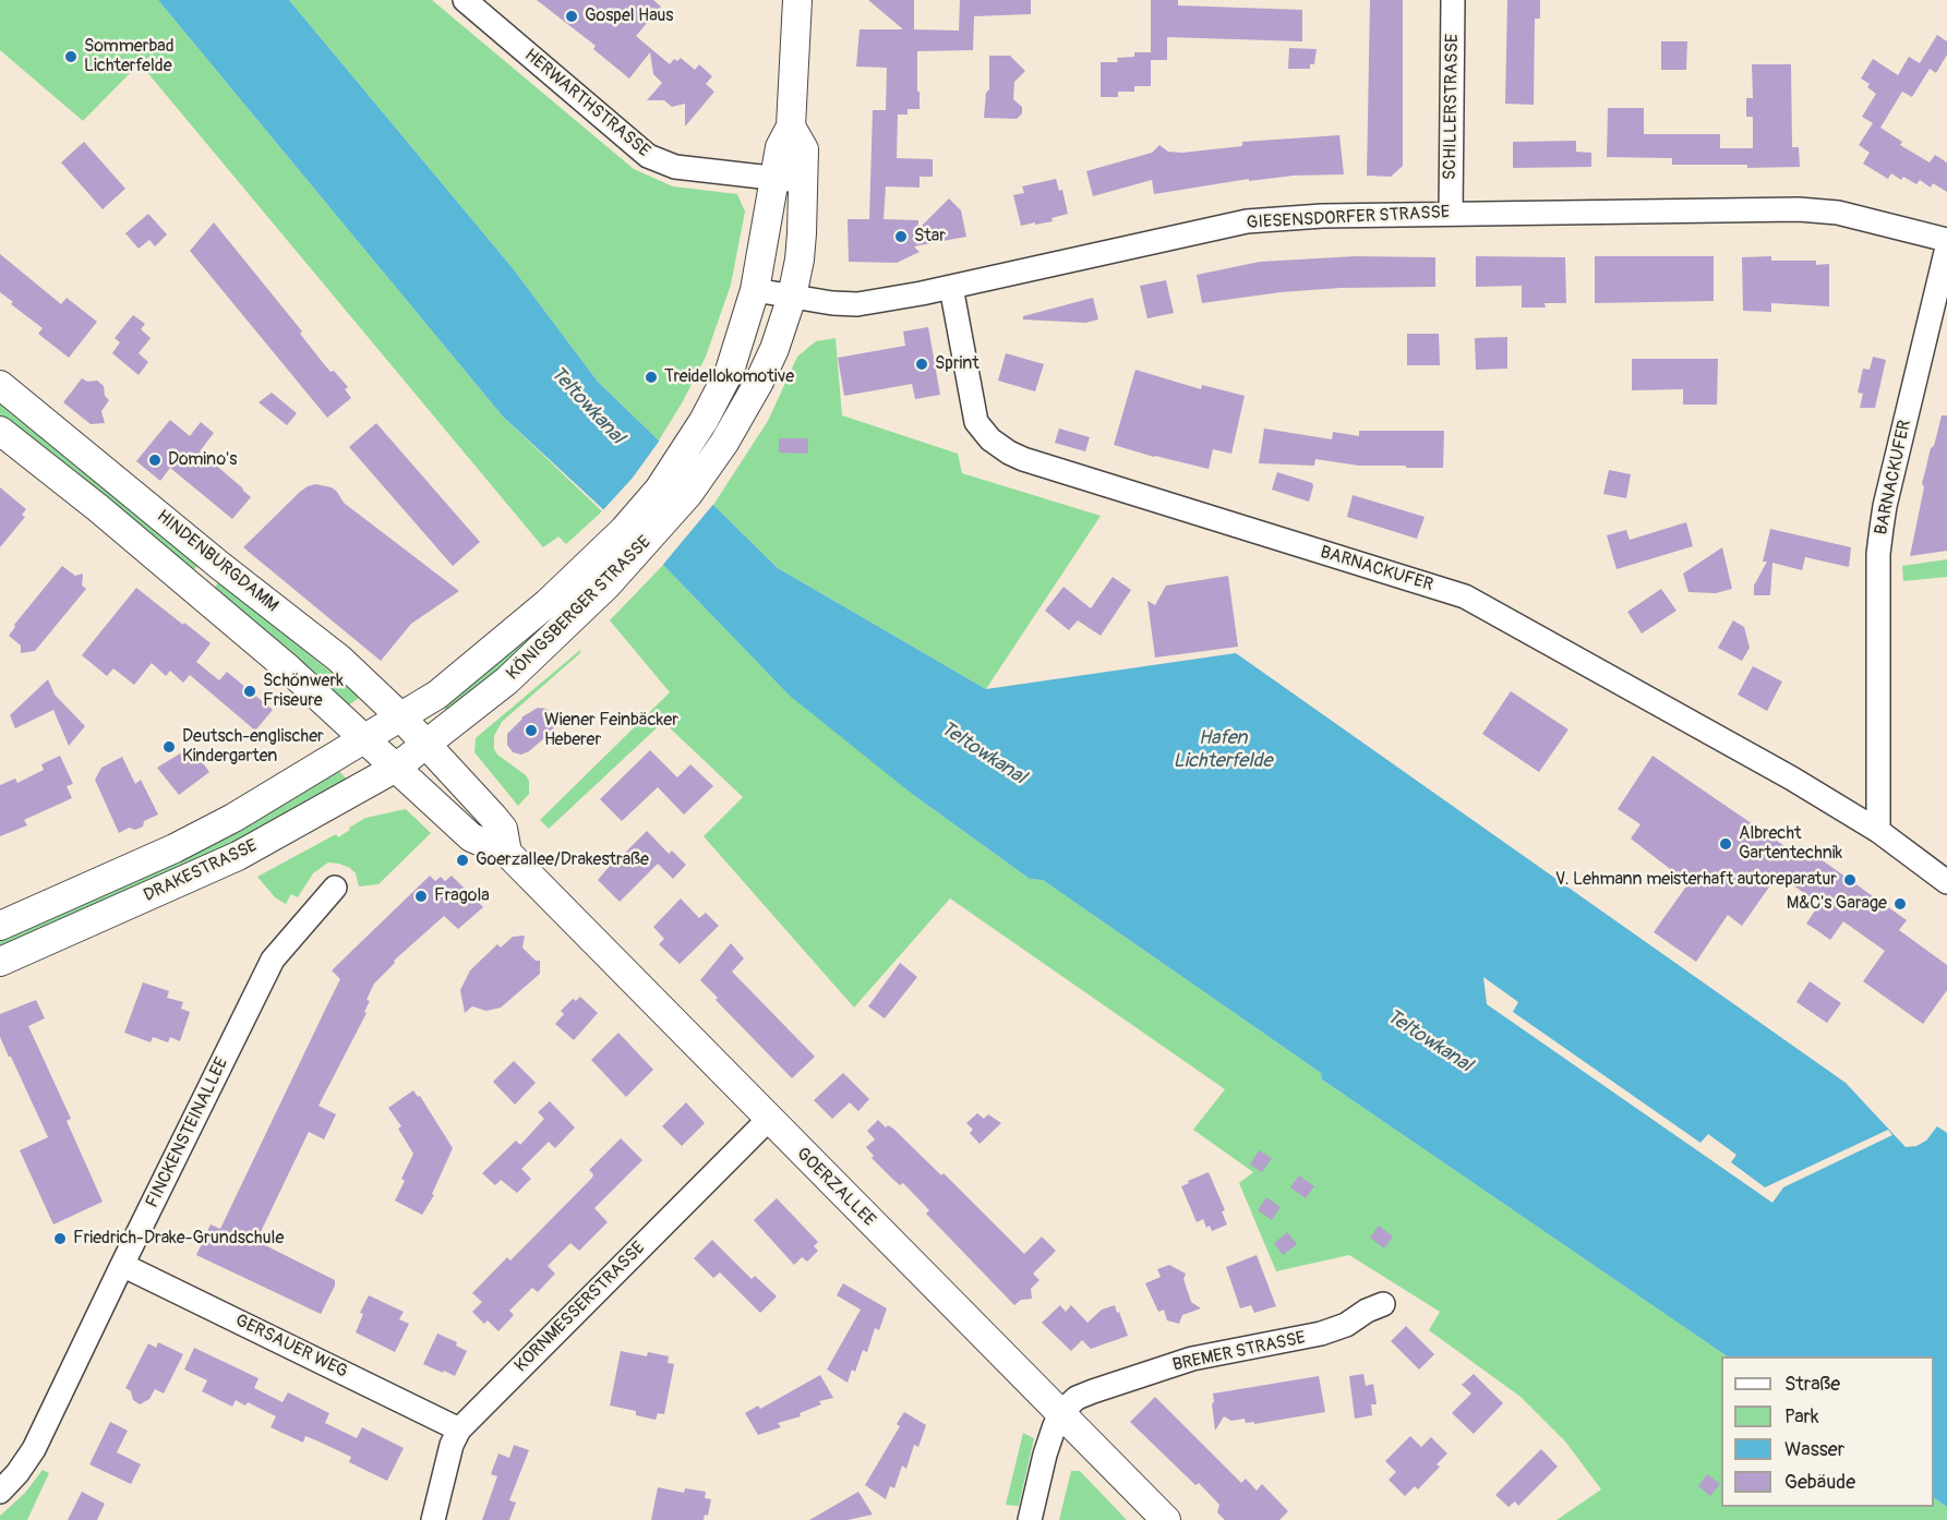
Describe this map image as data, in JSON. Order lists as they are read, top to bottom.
{
  "streets": {
    "main road": [
      "HINDENBURGDAMM",
      "KÖNIGSBERGER STRASSE",
      "DRAKESTRASSE",
      "GOERZALLEE"
    ],
    "street": [
      "HERWARTHSTRASSE",
      "SCHILLERSTRASSE",
      "GIESENSDORFER STRASSE",
      "BARNACKUFER",
      "FINCKENSTEINALLEE",
      "KORNMESSERSTRASSE",
      "GERSAUER WEG",
      "BREMER STRASSE"
    ]
  },
  "crossings": [
    ["HERWARTHSTRASSE", "KÖNIGSBERGER STRASSE"],
    ["SCHILLERSTRASSE", "GIESENSDORFER STRASSE"],
    ["GIESENSDORFER STRASSE", "BARNACKUFER"],
    ["GIESENSDORFER STRASSE", "KÖNIGSBERGER STRASSE"],
    ["HINDENBURGDAMM", "KÖNIGSBERGER STRASSE"],
    ["HINDENBURGDAMM", "DRAKESTRASSE"],
    ["HINDENBURGDAMM", "GOERZALLEE"],
    ["KÖNIGSBERGER STRASSE", "DRAKESTRASSE"],
    ["KÖNIGSBERGER STRASSE", "GOERZALLEE"],
    ["DRAKESTRASSE", "GOERZALLEE"],
    ["FINCKENSTEINALLEE", "GERSAUER WEG"],
    ["GOERZALLEE", "KORNMESSERSTRASSE"],
    ["GOERZALLEE", "BREMER STRASSE"],
    ["KORNMESSERSTRASSE", "GERSAUER WEG"]
  ],
  "water": ["Teltowkanal", "Hafen Lichterfelde"],
  "places": [
    "Gospel Haus",
    "Sommerbad Lichterfelde",
    "Star",
    "Sprint",
    "Treidellokomotive",
    "Domino's",
    "Schönwerk Friseure",
    "Wiener Feinbäcker Heberer",
    "Deutsch-englischer Kindergarten",
    "Albrecht Gartentechnik",
    "Goerzallee/Drakestraße",
    "V. Lehmann meisterhaft autoreparatur",
    "Fragola",
    "M&C's Garage",
    "Friedrich-Drake-Grundschule"
  ],
  "legend": [
    "Straße",
    "Park",
    "Wasser",
    "Gebäude"
  ]
}
